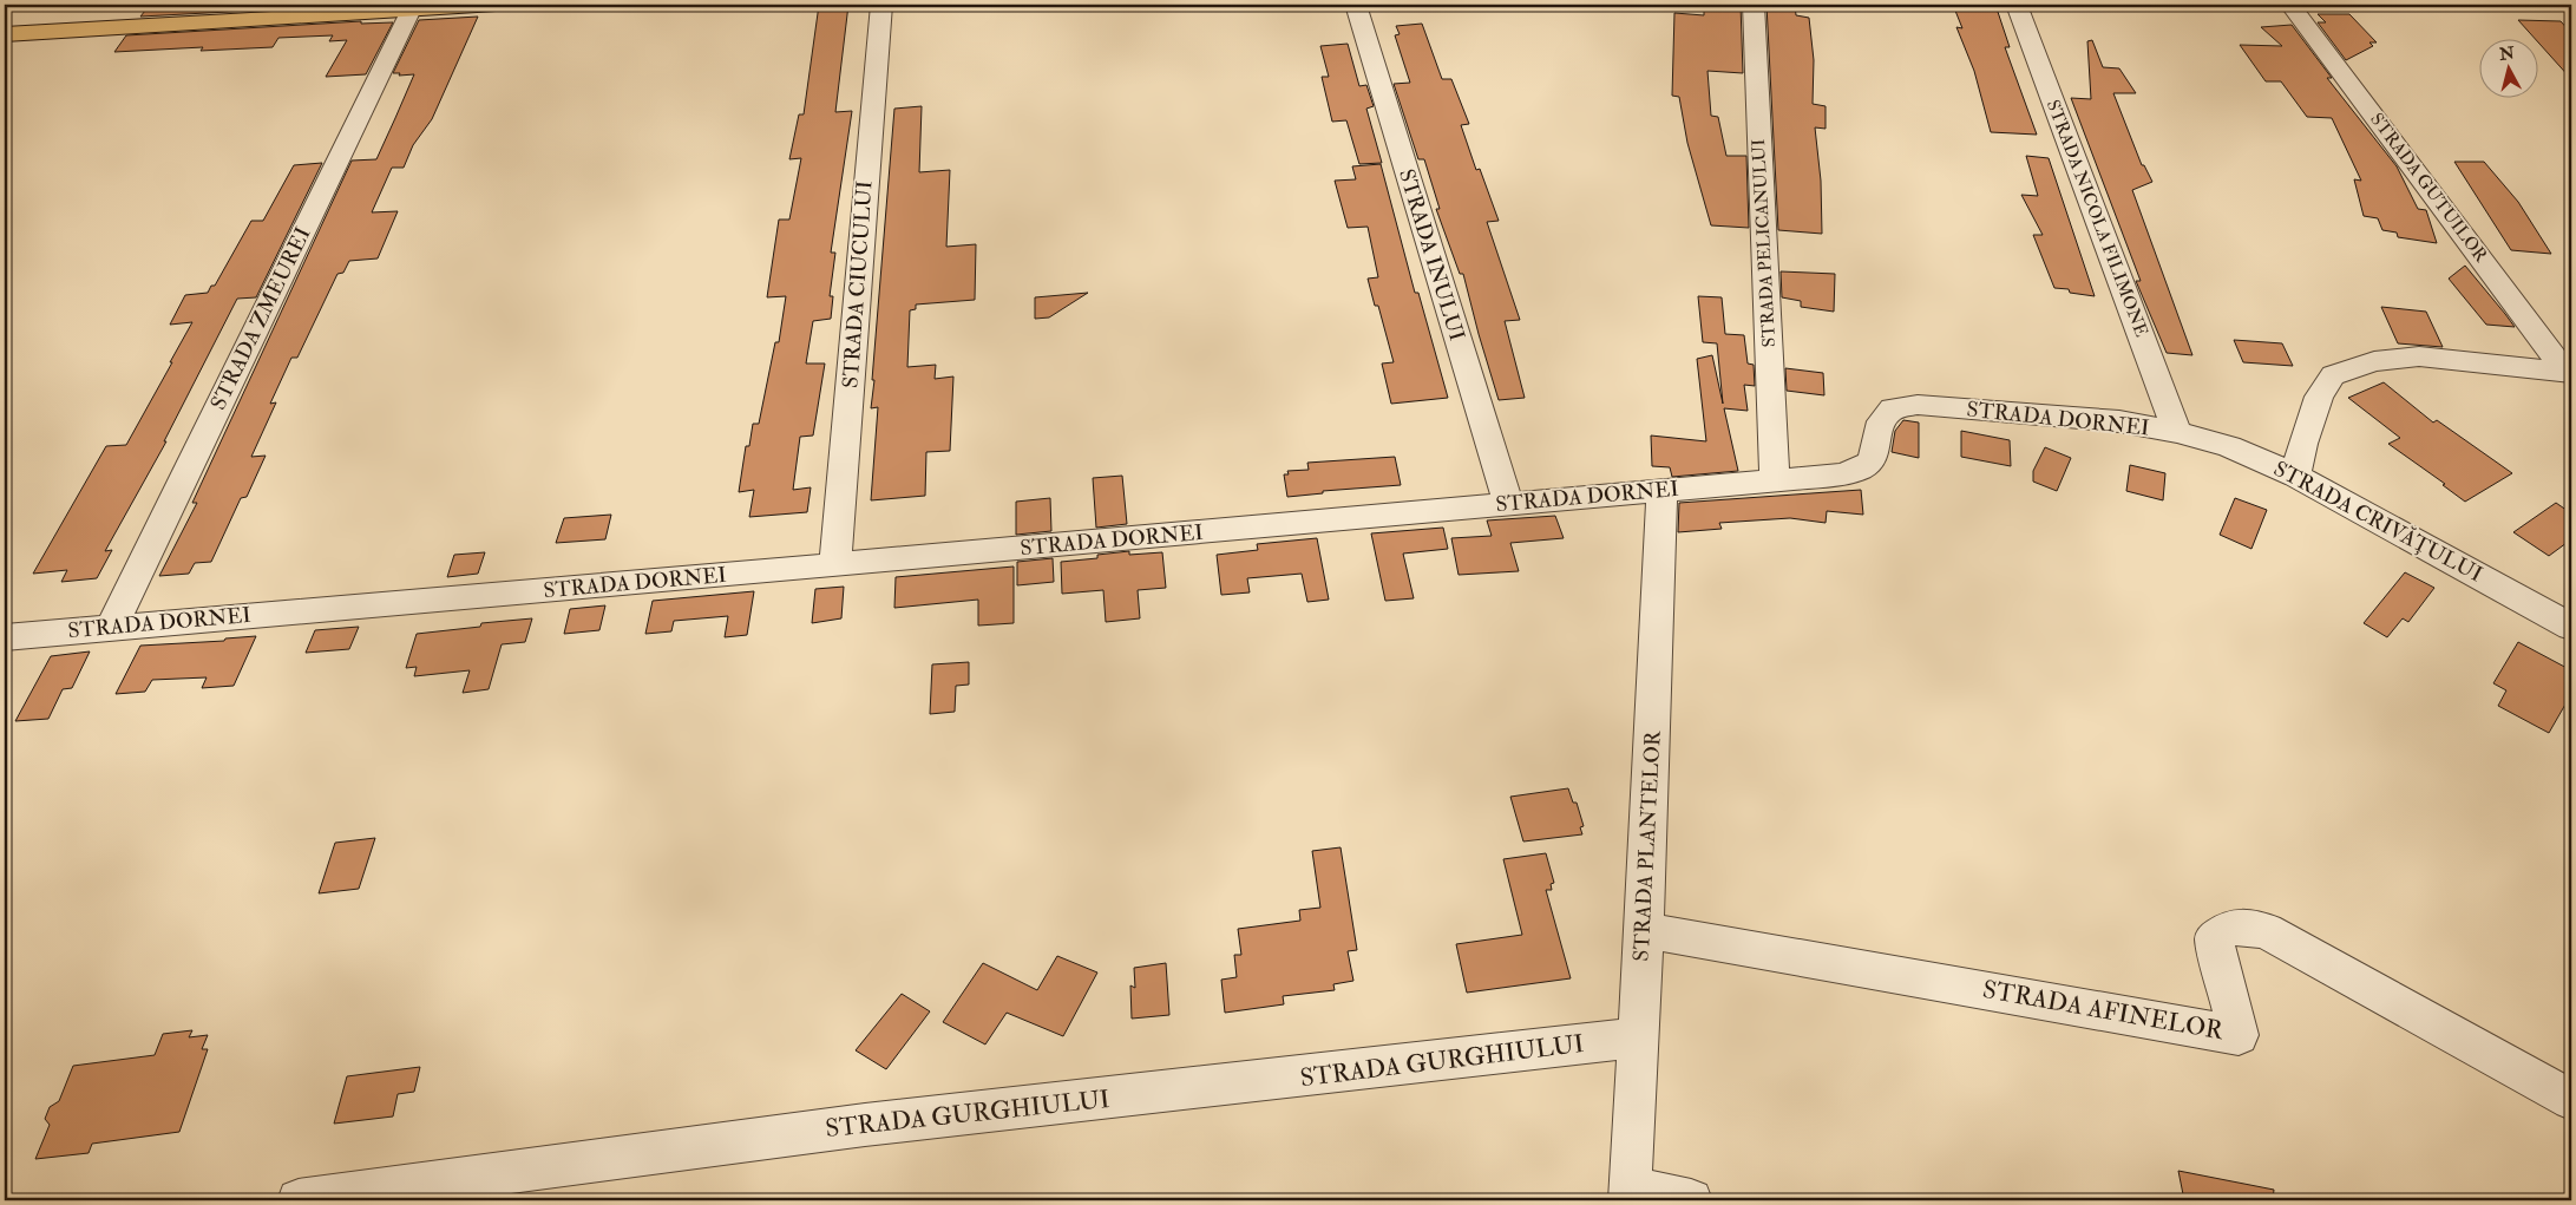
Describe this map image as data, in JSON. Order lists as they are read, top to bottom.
{
  "streets": {
    "street": [
      "STRADA GUTUILOR",
      "STRADA NICOLA FILIMONE",
      "STRADA PELICANULUI",
      "STRADA INULUI",
      "STRADA CIUCULUI",
      "STRADA ZMEUREI",
      "STRADA DORNEI",
      "STRADA CRIVĂȚULUI",
      "STRADA PLANTELOR",
      "STRADA AFINELOR",
      "STRADA GURGHIULUI"
    ]
  },
  "crossings": [
    ["STRADA NICOLA FILIMONE", "STRADA DORNEI"],
    ["STRADA NICOLA FILIMONE", "STRADA CRIVĂȚULUI"],
    ["STRADA PELICANULUI", "STRADA DORNEI"],
    ["STRADA INULUI", "STRADA DORNEI"],
    ["STRADA CIUCULUI", "STRADA DORNEI"],
    ["STRADA ZMEUREI", "STRADA DORNEI"],
    ["STRADA DORNEI", "STRADA CRIVĂȚULUI"],
    ["STRADA DORNEI", "STRADA PLANTELOR"],
    ["STRADA PLANTELOR", "STRADA AFINELOR"],
    ["STRADA PLANTELOR", "STRADA GURGHIULUI"]
  ],
  "north": "top"
}
